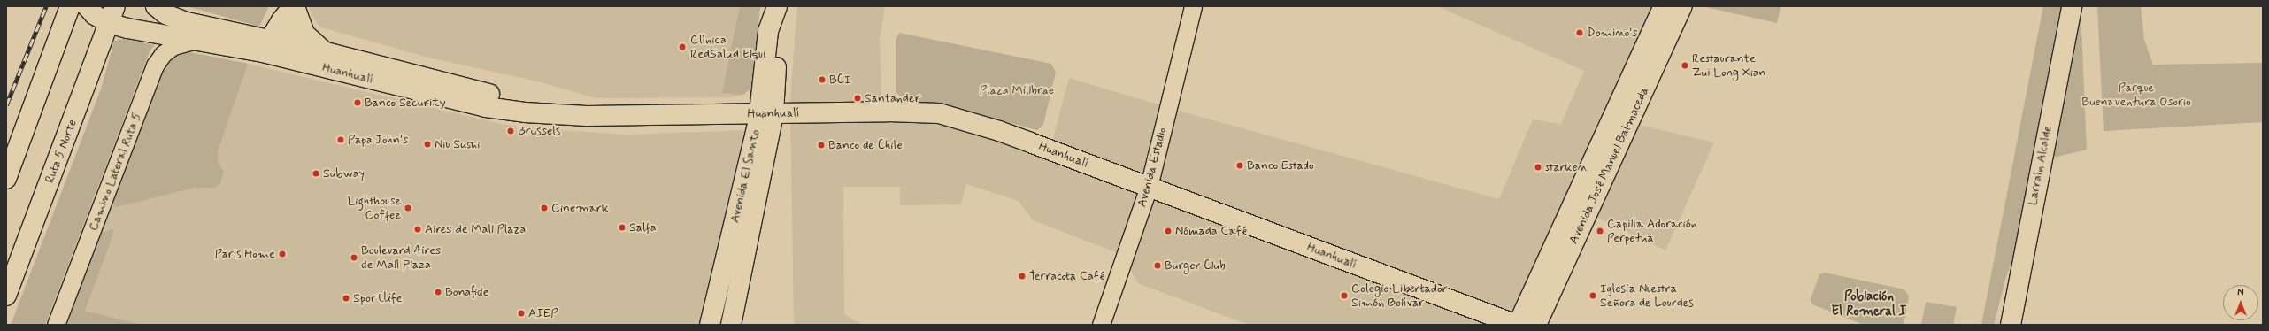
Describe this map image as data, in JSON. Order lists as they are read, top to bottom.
{
  "streets": {
    "main road": [
      "Huanhualí",
      "Ruta 5 Norte",
      "Avenida José Manuel Balmaceda",
      "Larraín Alcalde",
      "Avenida El Santo"
    ],
    "street": ["Avenida Estadio", "Camino Lateral Ruta 5"]
  },
  "crossings": [
    ["Huanhualí", "Ruta 5 Norte"],
    ["Huanhualí", "Avenida José Manuel Balmaceda"],
    ["Huanhualí", "Avenida Estadio"],
    ["Huanhualí", "Camino Lateral Ruta 5"],
    ["Huanhualí", "Avenida El Santo"]
  ],
  "districts": ["Población El Romeral I"],
  "parks": ["Parque Buenaventura Osorio", "Plaza Millbrae"],
  "places": [
    "Domino's",
    "Clínica RedSalud Elqui",
    "Restaurante Zui Long Xian",
    "BCI",
    "Santander",
    "Banco Security",
    "Brussels",
    "Papa John's",
    "Niu Sushi",
    "Banco de Chile",
    "Banco Estado",
    "starken",
    "Subway",
    "Lighthouse Coffee",
    "Cinemark",
    "Salfa",
    "Aires de Mall Plaza",
    "Nómada Café",
    "Capilla Adoración Perpetua",
    "Paris Home",
    "Boulevard Aires de Mall Plaza",
    "Burger Club",
    "Terracota Café",
    "Bonafide",
    "Colegio Libertador Simón Bolívar",
    "Iglesia Nuestra Señora de Lourdes",
    "Sportlife",
    "AIEP"
  ],
  "north": "top"
}
